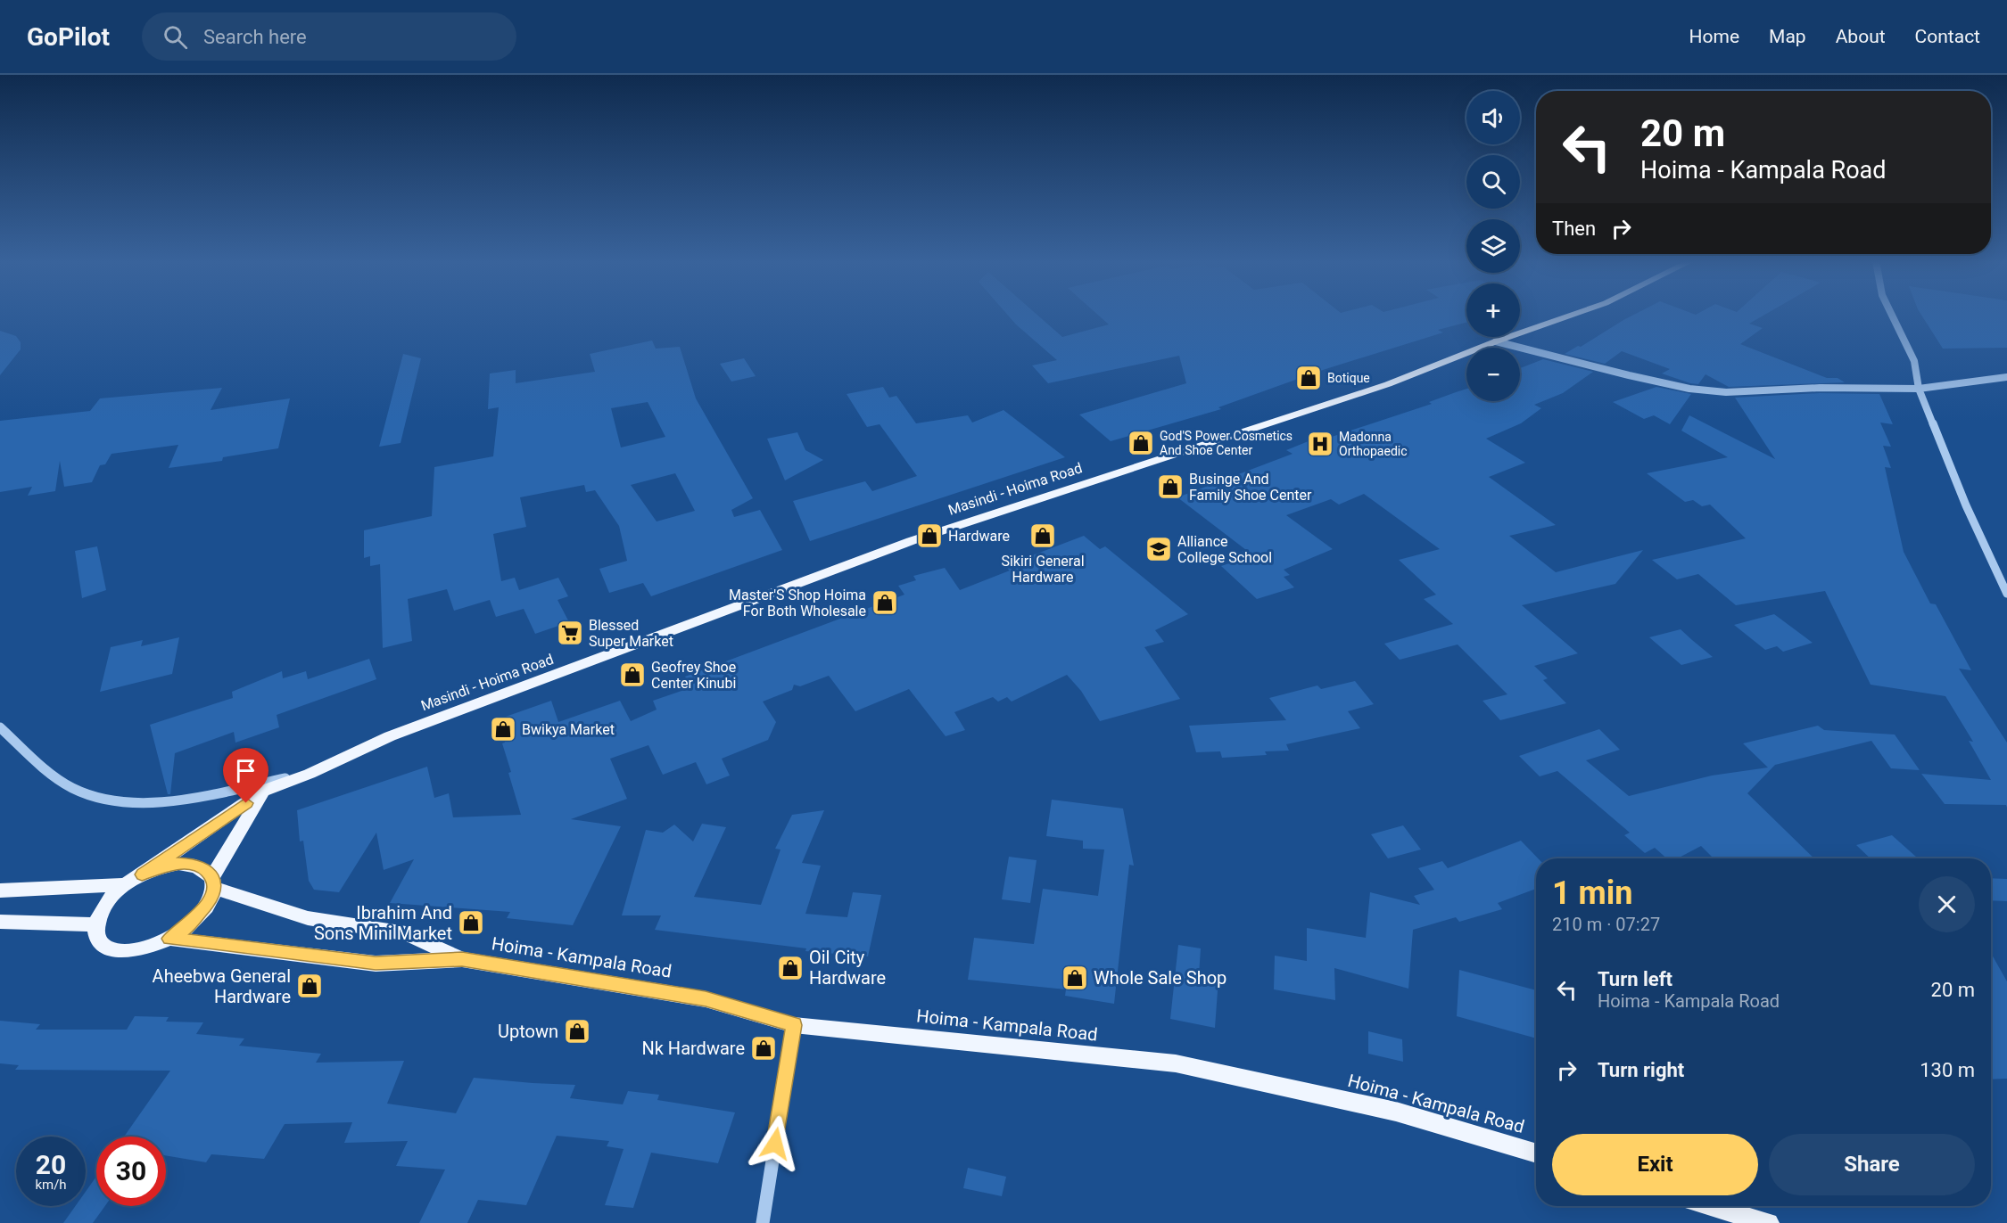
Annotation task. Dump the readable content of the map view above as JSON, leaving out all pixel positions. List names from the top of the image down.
{
  "streets": {
    "main road": ["Masindi - Hoima Road", "Hoima - Kampala Road"]
  },
  "crossings": [
    ["Masindi - Hoima Road", "Hoima - Kampala Road"]
  ],
  "places": {
    "shop": [
      "Botique",
      "God'S Power Cosmetics And Shoe Center",
      "Businge And Family Shoe Center",
      "Hardware",
      "Sikiri General Hardware",
      "Master'S Shop Hoima For Both Wholesale",
      "Geofrey Shoe Center Kinubi",
      "Bwikya Market",
      "Ibrahim And Sons Mini Market",
      "Oil City Hardware",
      "Whole Sale Shop",
      "Aheebwa General Hardware",
      "Uptown",
      "Nk Hardware"
    ],
    "hospital": ["Madonna Orthopaedic"],
    "school or university": ["Alliance College School"],
    "supermarket": ["Blessed Super Market"]
  },
  "page": {
    "header": "GoPilot",
    "search": "Search here",
    "nav": [
      "Home",
      "Map",
      "About",
      "Contact"
    ],
    "map_buttons": ["+", "−"],
    "turn": ["20 m", "Hoima - Kampala Road"],
    "then": "Then",
    "heading": ["1 min", "210 m · 07:27"],
    "list": [
      {
        "name": "Turn left",
        "note": "Hoima - Kampala Road",
        "value": "20 m"
      },
      {
        "name": "Turn right",
        "value": "130 m"
      }
    ],
    "buttons": ["Exit", "Share"],
    "speed": "20 km/h",
    "limit": "30"
  }
}
